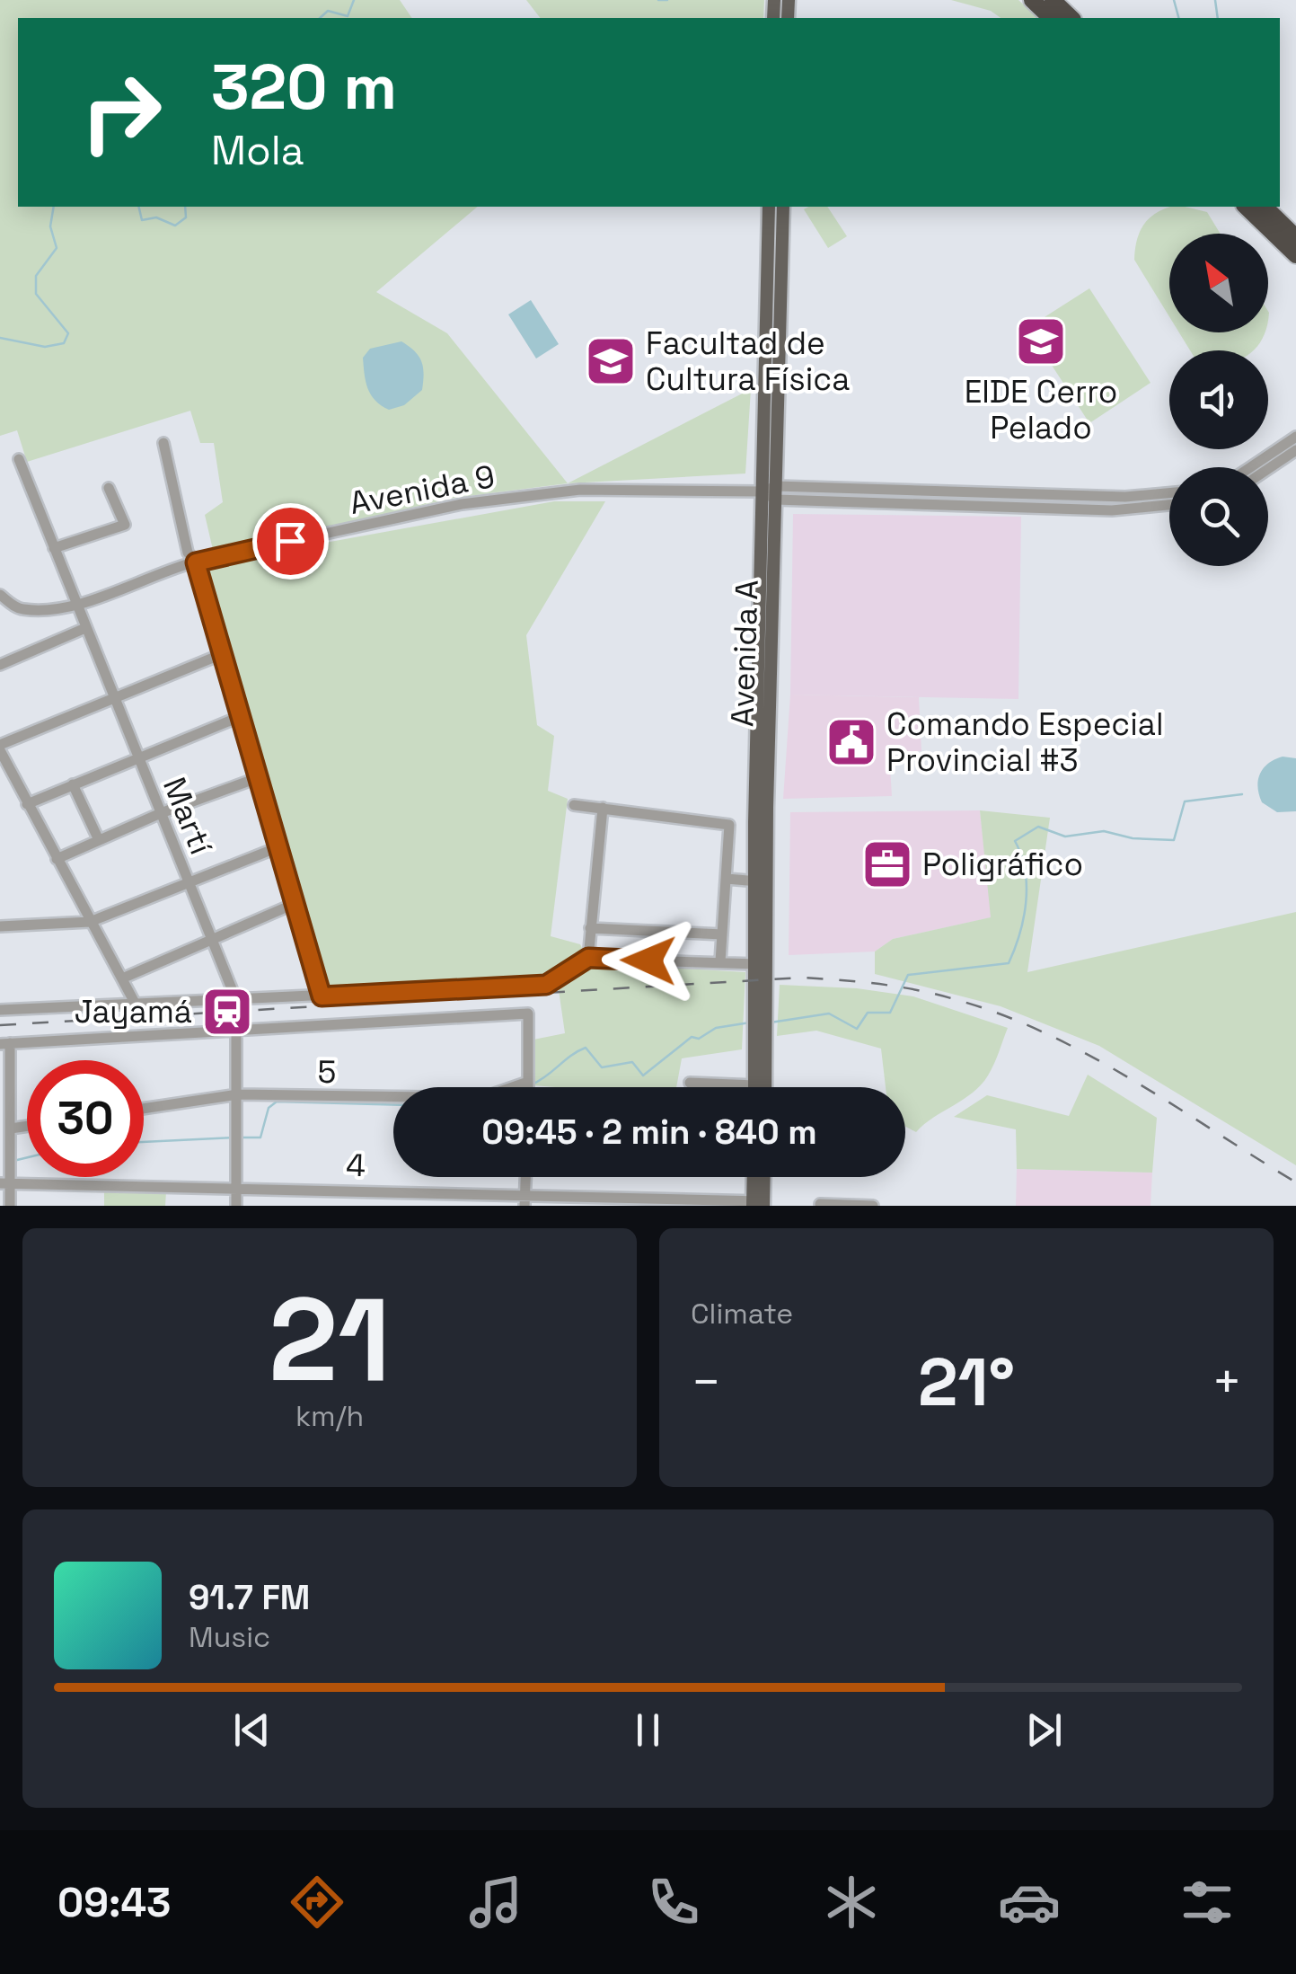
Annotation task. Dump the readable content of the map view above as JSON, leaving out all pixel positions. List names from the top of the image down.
{
  "streets": {
    "main road": ["Avenida A"],
    "street": [
      "Avenida 9",
      "Martí",
      "5",
      "4"
    ]
  },
  "crossings": [
    ["Avenida 9", "Avenida A"],
    ["Avenida 9", "Martí"],
    ["Martí", "5"],
    ["Martí", "4"]
  ],
  "places": {
    "school or university": ["EIDE Cerro Pelado", "Facultad de Cultura Física"],
    "public building": ["Comando Especial Provincial #3"],
    "office": ["Poligráfico"],
    "station": ["Jayamá"]
  },
  "north": "top left",
  "page": {
    "turn": ["320 m", "Mola"],
    "limit": "30",
    "trip": "09:45 · 2 min · 840 m",
    "tile": [
      ["21", "km/h"],
      "Climate"
    ],
    "heat": ["−", "21°", "+"],
    "song": ["91.7 FM", "Music"],
    "tabs": "09:43"
  }
}
